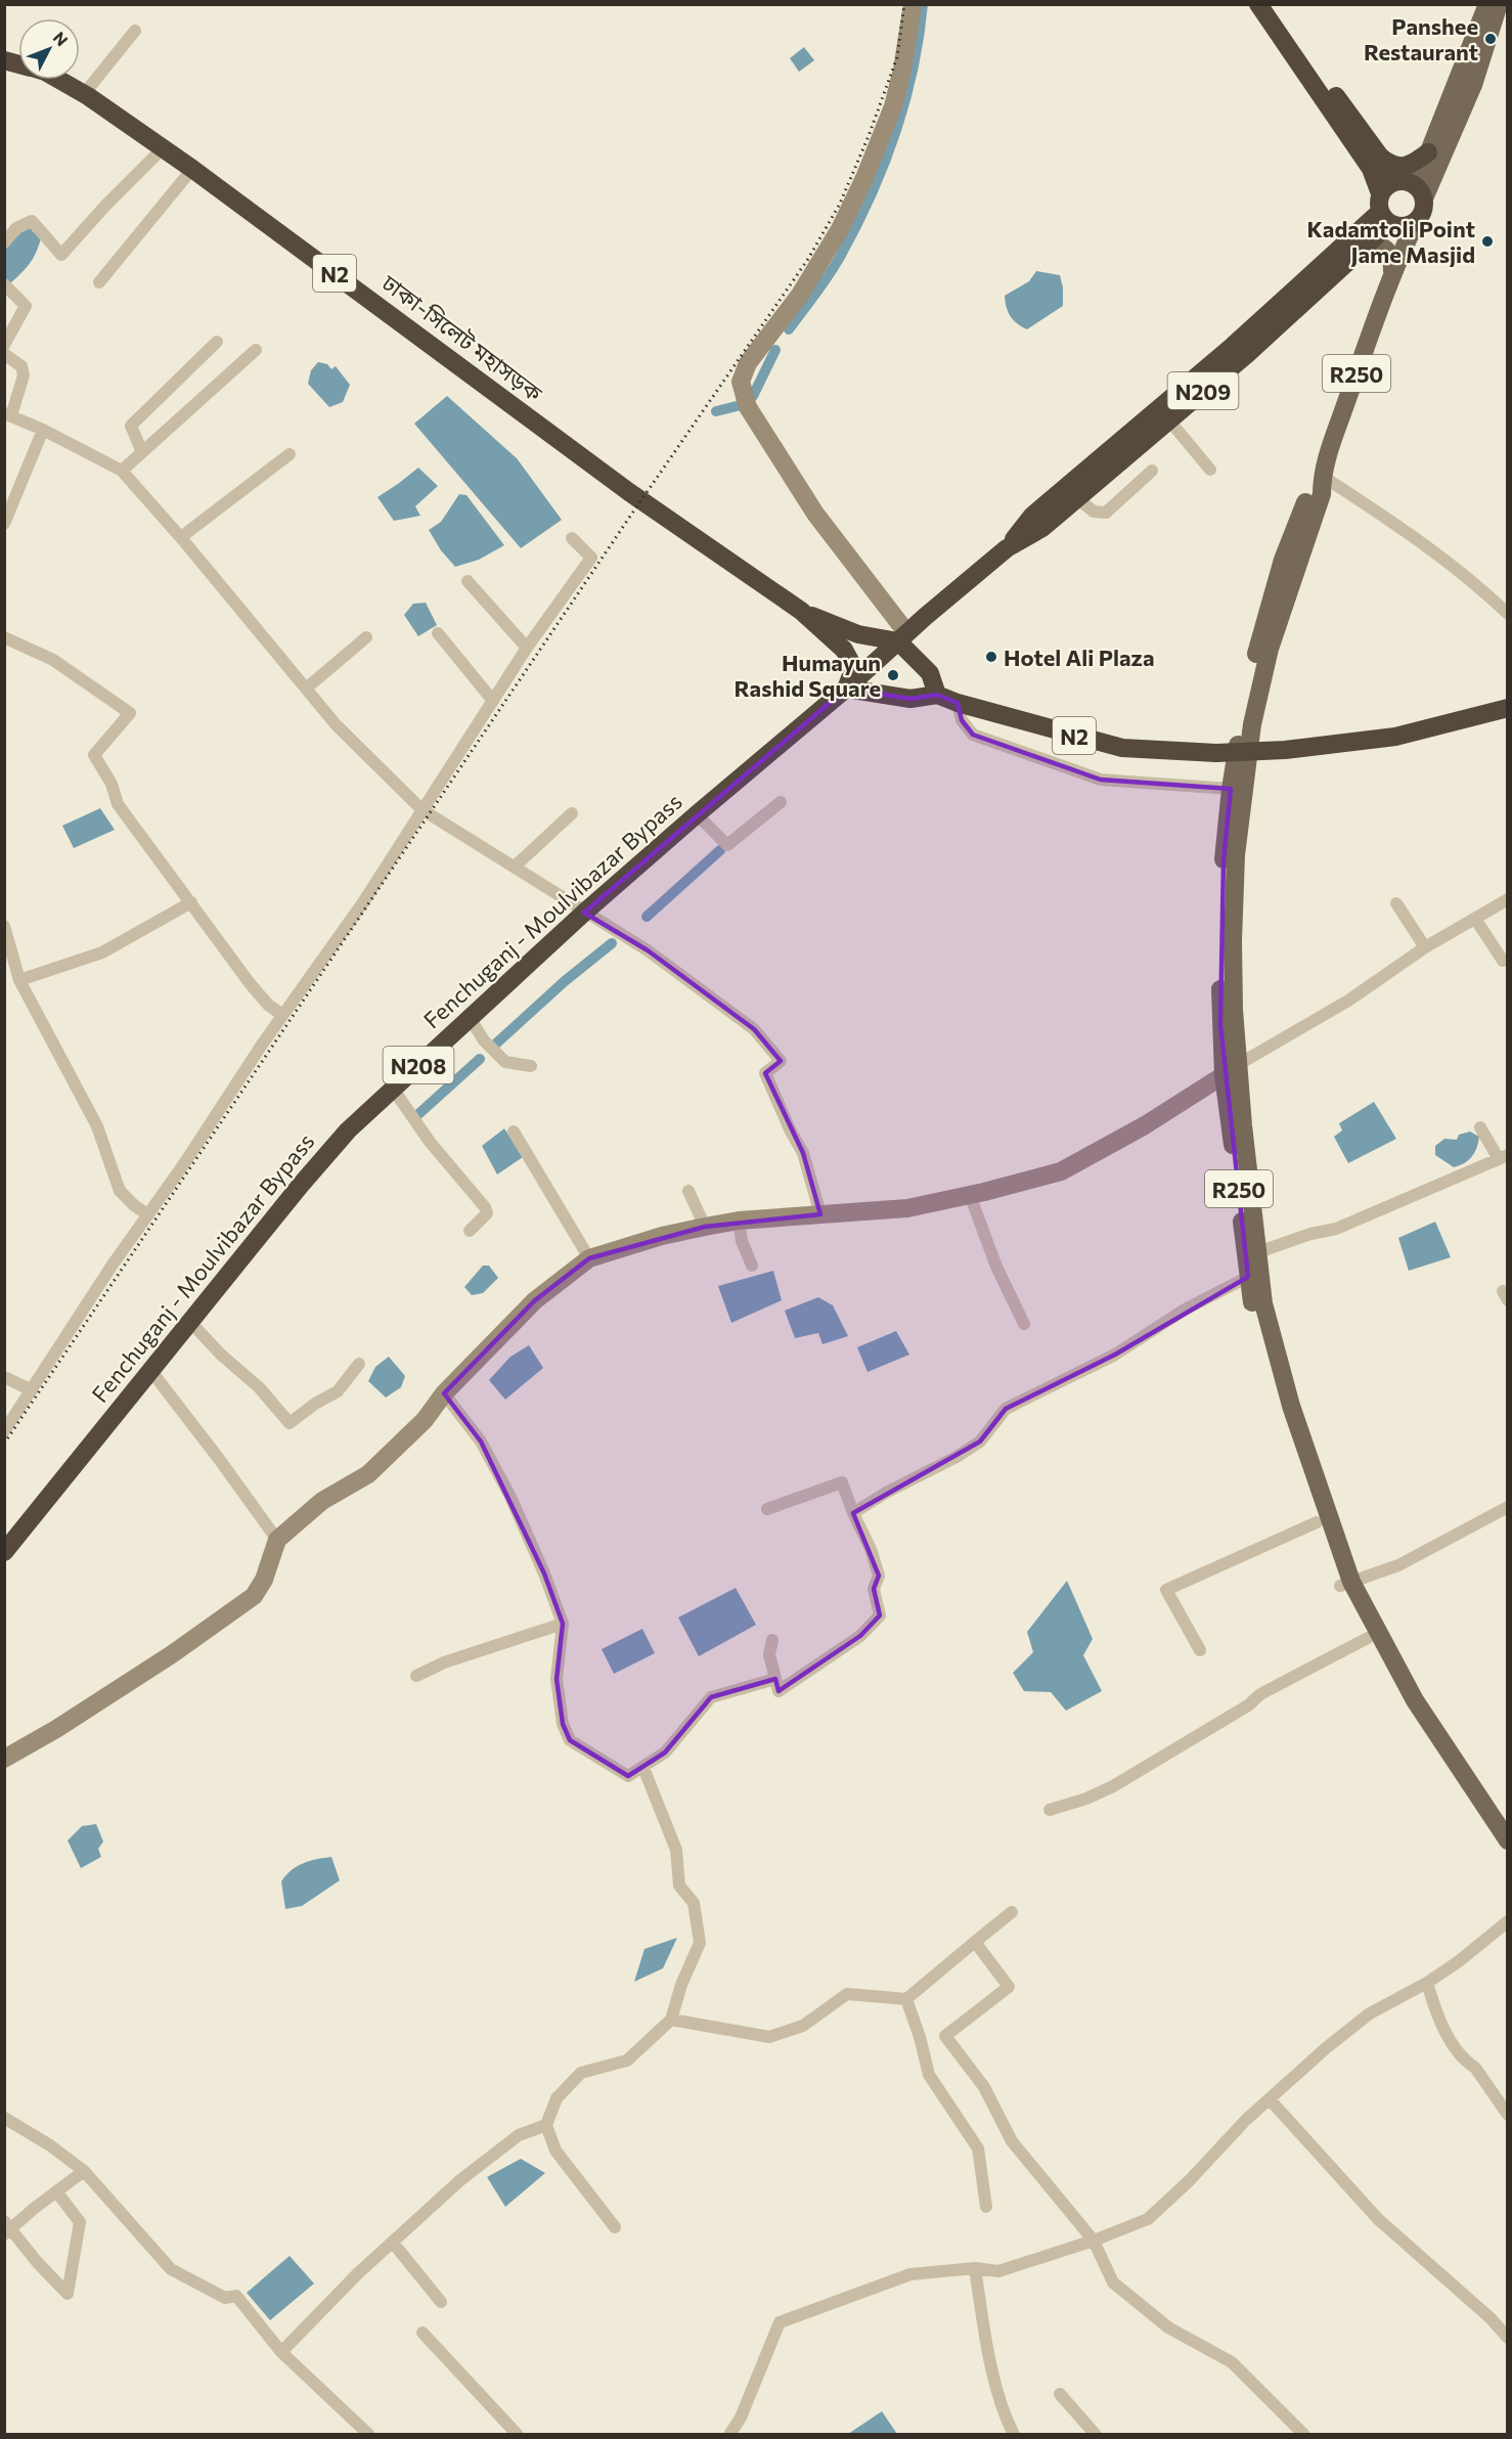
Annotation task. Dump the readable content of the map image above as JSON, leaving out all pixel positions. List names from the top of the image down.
{
  "streets": {
    "highway": [
      "N2",
      "ঢাকা-সিলেট মহাসড়ক",
      "N209",
      "Fenchuganj - Moulvibazar Bypass",
      "N208"
    ],
    "main road": ["R250"]
  },
  "crossings": [
    ["N2", "ঢাকা-সিলেট মহাসড়ক"],
    ["N2", "Fenchuganj - Moulvibazar Bypass"],
    ["ঢাকা-সিলেট মহাসড়ক", "N209"],
    ["ঢাকা-সিলেট মহাসড়ক", "Fenchuganj - Moulvibazar Bypass"],
    ["R250", "N209"],
    ["N209", "Fenchuganj - Moulvibazar Bypass"]
  ],
  "places": [
    "Panshee Restaurant",
    "Kadamtoli Point Jame Masjid",
    "Hotel Ali Plaza",
    "Humayun Rashid Square"
  ],
  "north": "top right"
}
